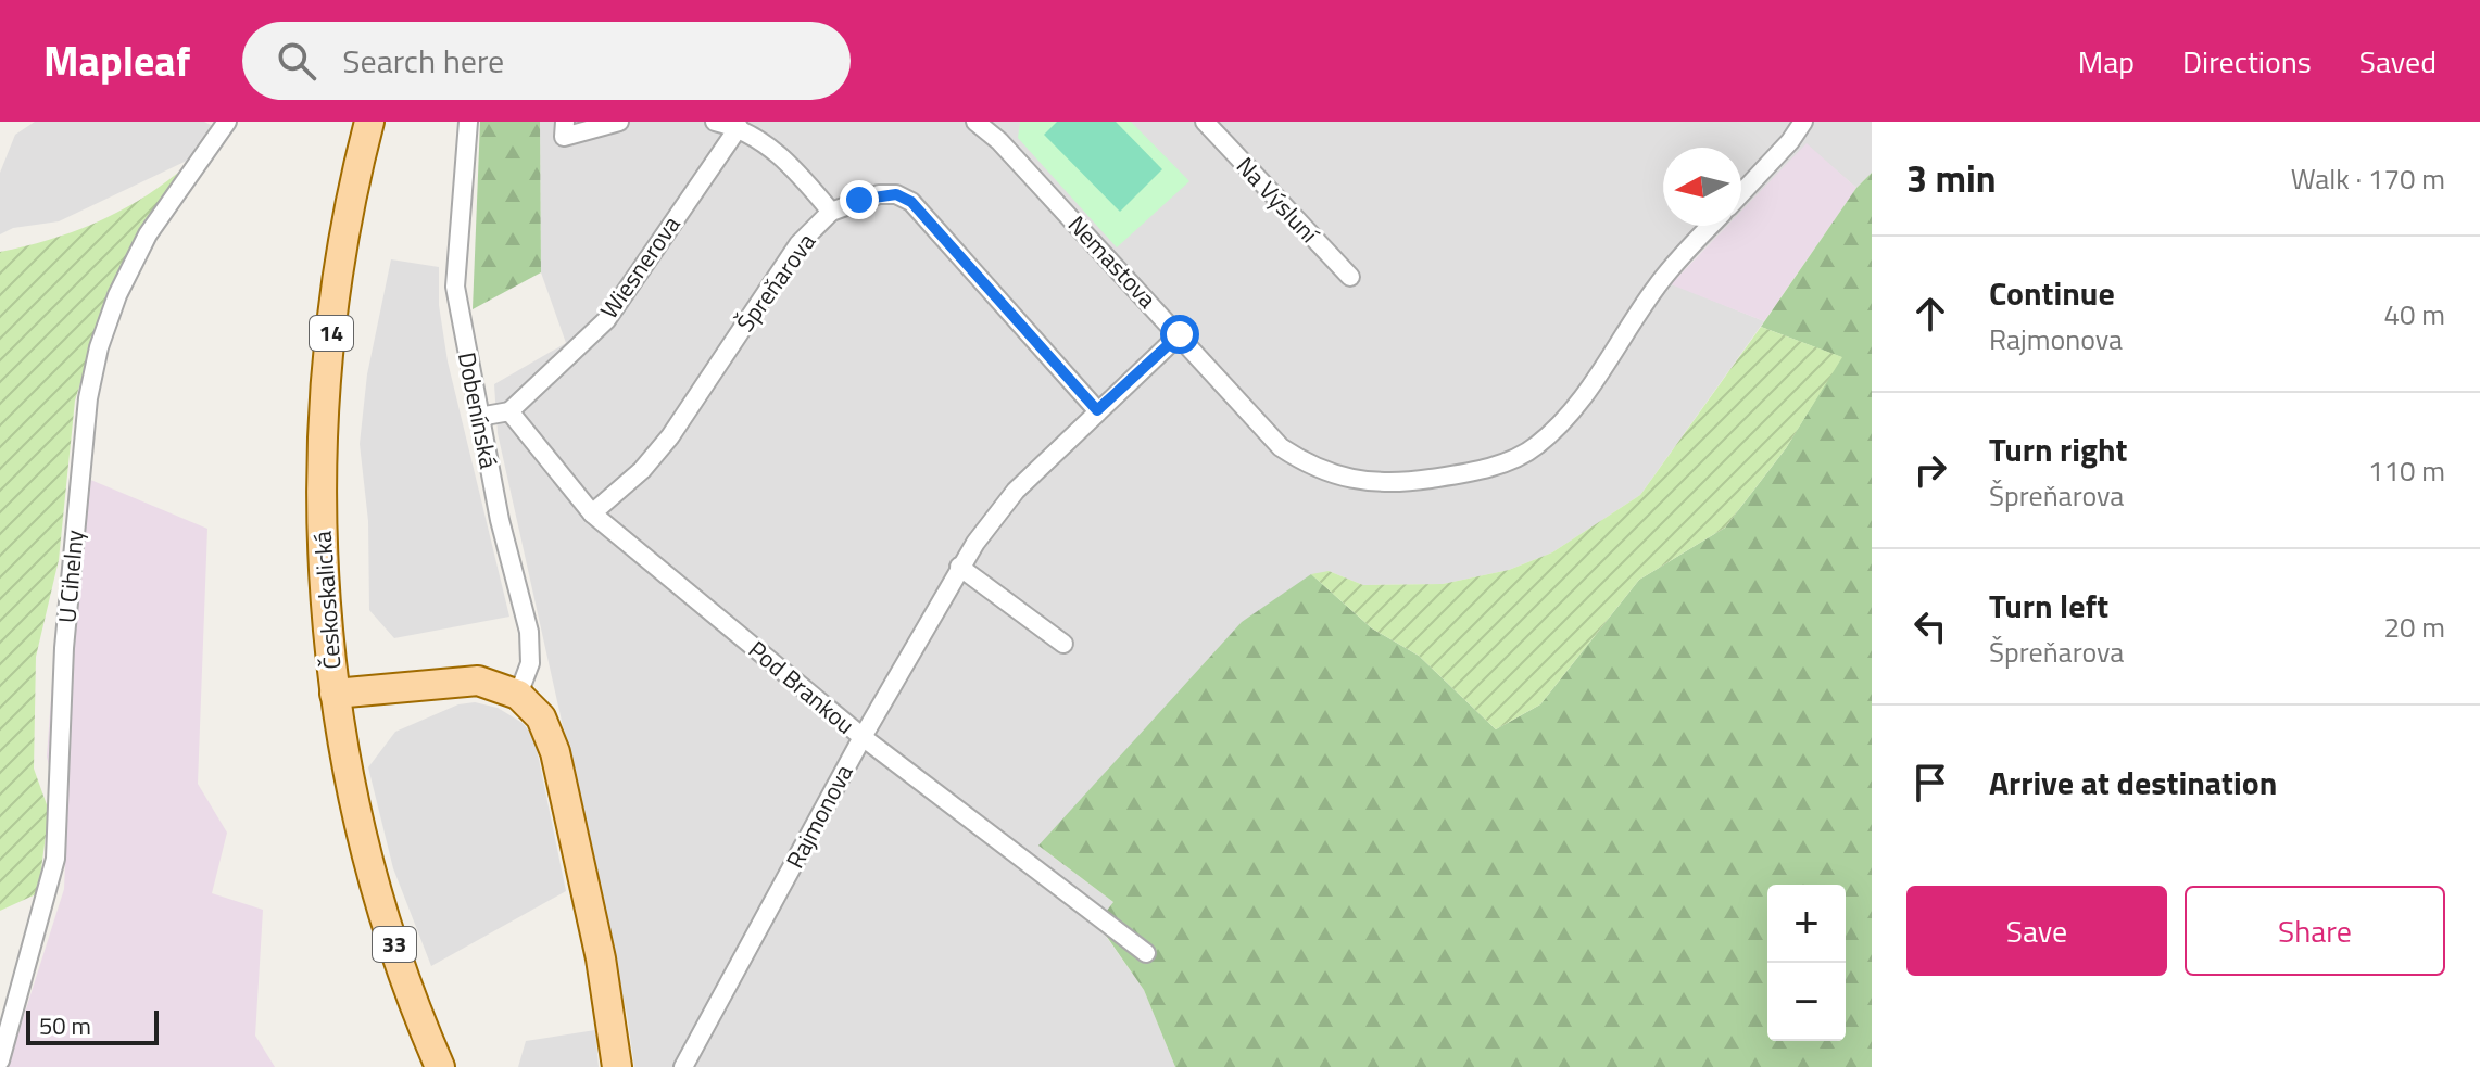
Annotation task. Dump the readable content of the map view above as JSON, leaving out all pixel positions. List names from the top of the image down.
{
  "streets": {
    "main road": ["14", "Českoskalická", "33"],
    "street": [
      "Na Výsluní",
      "Nemastova",
      "Wiesnerova",
      "Špreňarova",
      "Dobenínská",
      "U Cihelny",
      "Pod Brankou",
      "Rajmonova"
    ]
  },
  "crossings": [
    ["Nemastova", "Rajmonova"],
    ["Wiesnerova", "Pod Brankou"],
    ["Špreňarova", "Pod Brankou"],
    ["Špreňarova", "Rajmonova"],
    ["Pod Brankou", "Rajmonova"]
  ],
  "scale_bar": "50 m",
  "north": "left",
  "page": {
    "header": "Mapleaf",
    "search": "Search here",
    "nav": ["Map", "Directions", "Saved"],
    "heading": ["3 min", "Walk · 170 m"],
    "list": [
      ["Continue", "Rajmonova", "40 m"],
      ["Turn right", "Špreňarova", "110 m"],
      ["Turn left", "Špreňarova", "20 m"],
      "Arrive at destination"
    ],
    "buttons": ["Save", "Share"],
    "map_buttons": ["+", "−"],
    "scale": "50 m"
  }
}
